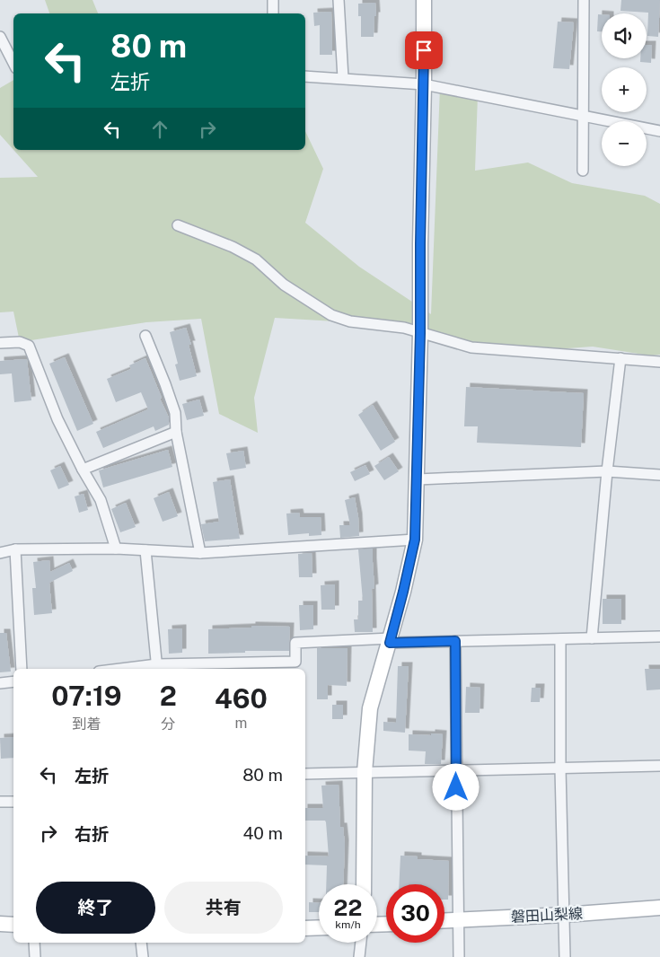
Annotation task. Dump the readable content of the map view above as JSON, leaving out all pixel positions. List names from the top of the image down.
{
  "streets": {
    "street": ["磐田山梨線"]
  },
  "page": {
    "map_buttons": ["+", "−"],
    "turn": ["80 m", "左折"],
    "eta": [
      "07:19",
      "到着",
      "2",
      "分",
      "460",
      "m"
    ],
    "list": [
      {
        "name": "左折",
        "value": "80 m"
      },
      {
        "name": "右折",
        "value": "40 m"
      }
    ],
    "buttons": ["終了", "共有"],
    "speed": "22 km/h",
    "limit": "30"
  }
}
